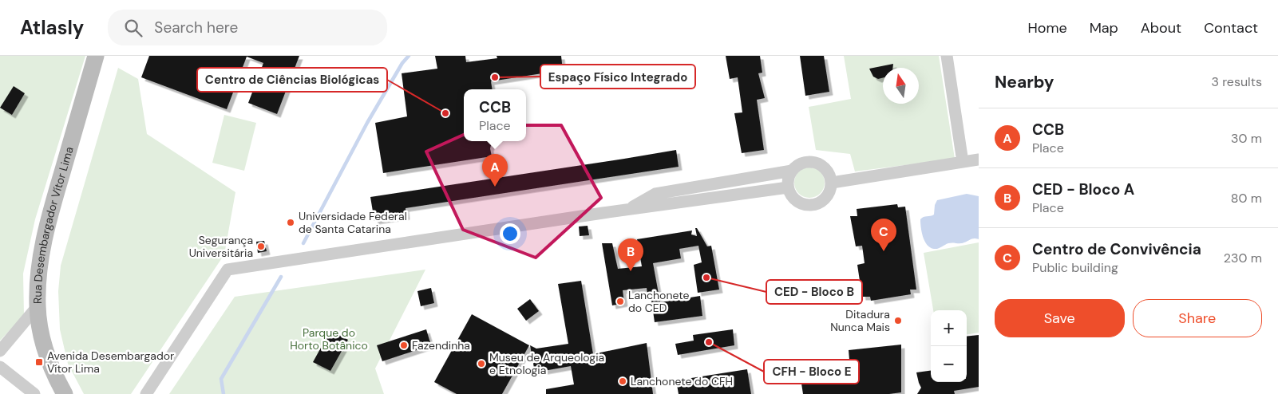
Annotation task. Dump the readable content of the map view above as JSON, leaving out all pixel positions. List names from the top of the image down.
{
  "streets": {
    "main road": ["Rua Desembargador Vítor Lima"]
  },
  "parks": ["Parque do Horto Botânico"],
  "places": {
    "other": [
      "Espaço Físico Integrado",
      "Centro de Ciências Biológicas",
      "Universidade Federal de Santa Catarina",
      "Segurança Universitária",
      "CED - Bloco B",
      "Lanchonete do CED",
      "Ditadura Nunca Mais",
      "CFH - Bloco E",
      "Fazendinha",
      "Museu de Arqueologia e Etnologia",
      "Lanchonete do CFH"
    ],
    "transit": ["Avenida Desembargador Vítor Lima"]
  },
  "north": "top",
  "page": {
    "header": "Atlasly",
    "search": "Search here",
    "nav": [
      "Home",
      "Map",
      "About",
      "Contact"
    ],
    "heading": ["Nearby", "3 results"],
    "popup": ["CCB", "Place"],
    "list": [
      {
        "mark": "A",
        "name": "CCB",
        "note": "Place",
        "value": "30 m"
      },
      {
        "mark": "B",
        "name": "CED - Bloco A",
        "note": "Place",
        "value": "80 m"
      },
      {
        "mark": "C",
        "name": "Centro de Convivência",
        "note": "Public building",
        "value": "230 m"
      }
    ],
    "pins": ["A", "C", "B"],
    "buttons": ["Save", "Share"],
    "map_buttons": ["+", "−"]
  }
}
